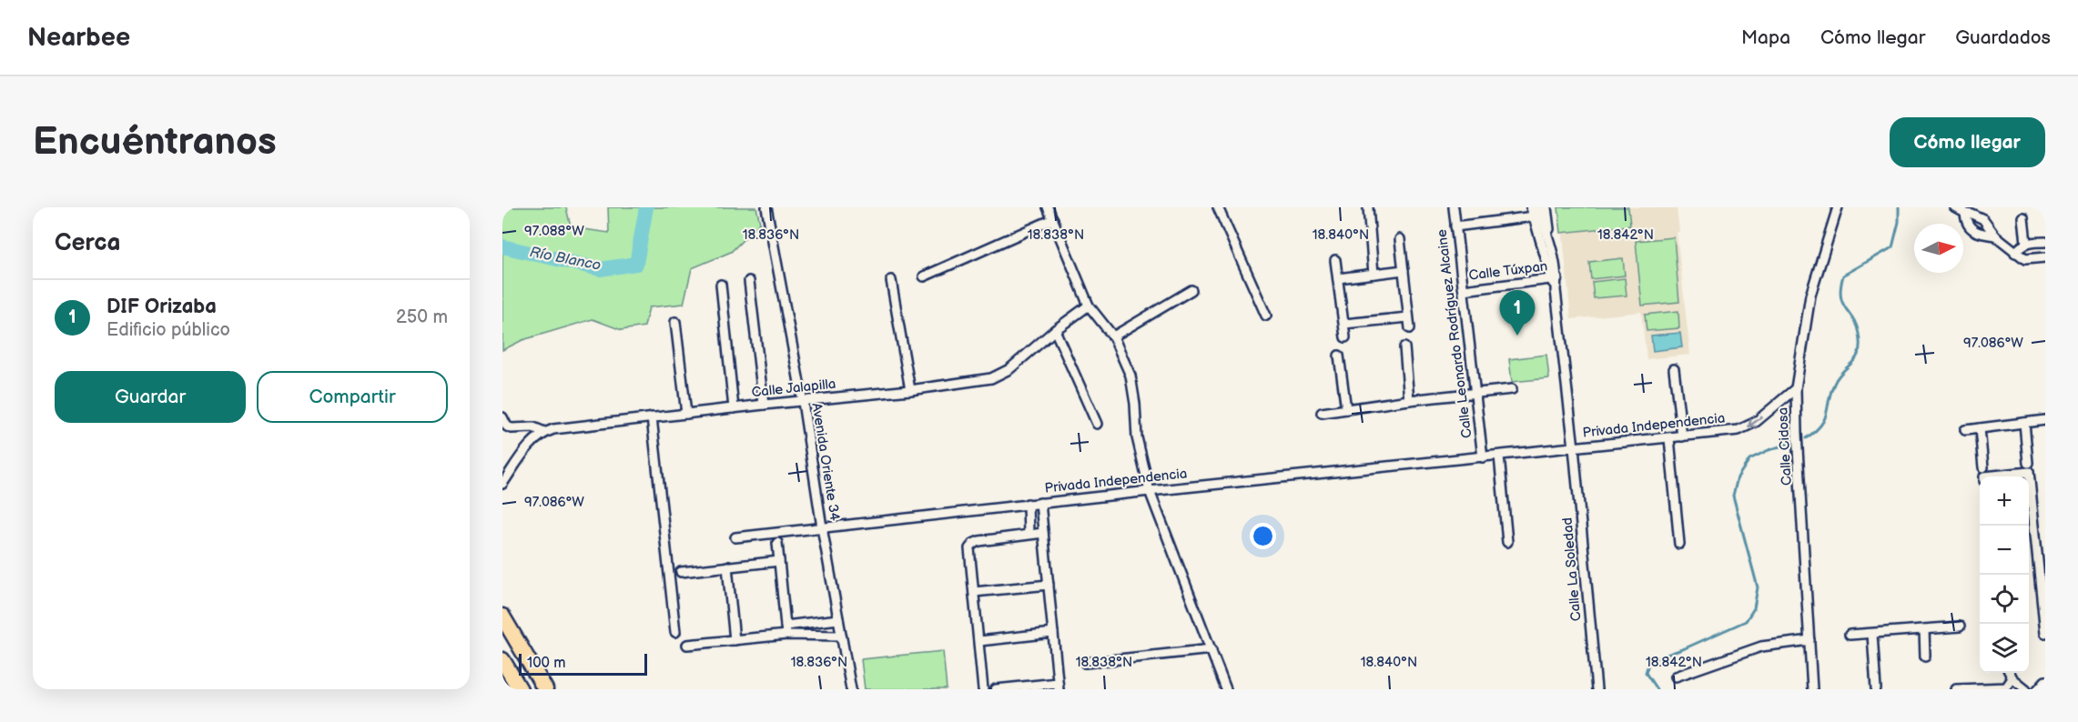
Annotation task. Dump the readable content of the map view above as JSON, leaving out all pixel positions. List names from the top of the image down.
{
  "streets": {
    "street": [
      "Calle Túxpan",
      "Calle Leonardo Rodríguez Alcaine",
      "Calle Jalapilla",
      "Privada Independencia",
      "Calle Cidosa",
      "Avenida Oriente 34",
      "Calle La Soledad"
    ]
  },
  "crossings": [
    ["Calle Túxpan", "Calle Leonardo Rodríguez Alcaine"],
    ["Calle Túxpan", "Calle La Soledad"],
    ["Calle Leonardo Rodríguez Alcaine", "Privada Independencia"],
    ["Calle Jalapilla", "Avenida Oriente 34"],
    ["Privada Independencia", "Calle Cidosa"],
    ["Privada Independencia", "Avenida Oriente 34"],
    ["Privada Independencia", "Calle La Soledad"]
  ],
  "water": ["Río Blanco"],
  "scale_bar": "100 m",
  "north": "right",
  "page": {
    "header": "Nearbee",
    "nav": ["Mapa", "Cómo llegar", "Guardados"],
    "buttons": [
      "Cómo llegar",
      ["Guardar", "Compartir"]
    ],
    "title": "Encuéntranos",
    "heading": "Cerca",
    "list": [
      {
        "mark": "1",
        "name": "DIF Orizaba",
        "note": "Edificio público",
        "value": "250 m"
      }
    ],
    "pins": "1",
    "map_buttons": ["+", "−"],
    "scale": "100 m"
  },
  "coordinates": [
    "97.088°W",
    "18.836°N",
    "18.838°N",
    "18.840°N",
    "18.842°N",
    "97.086°W"
  ]
}
